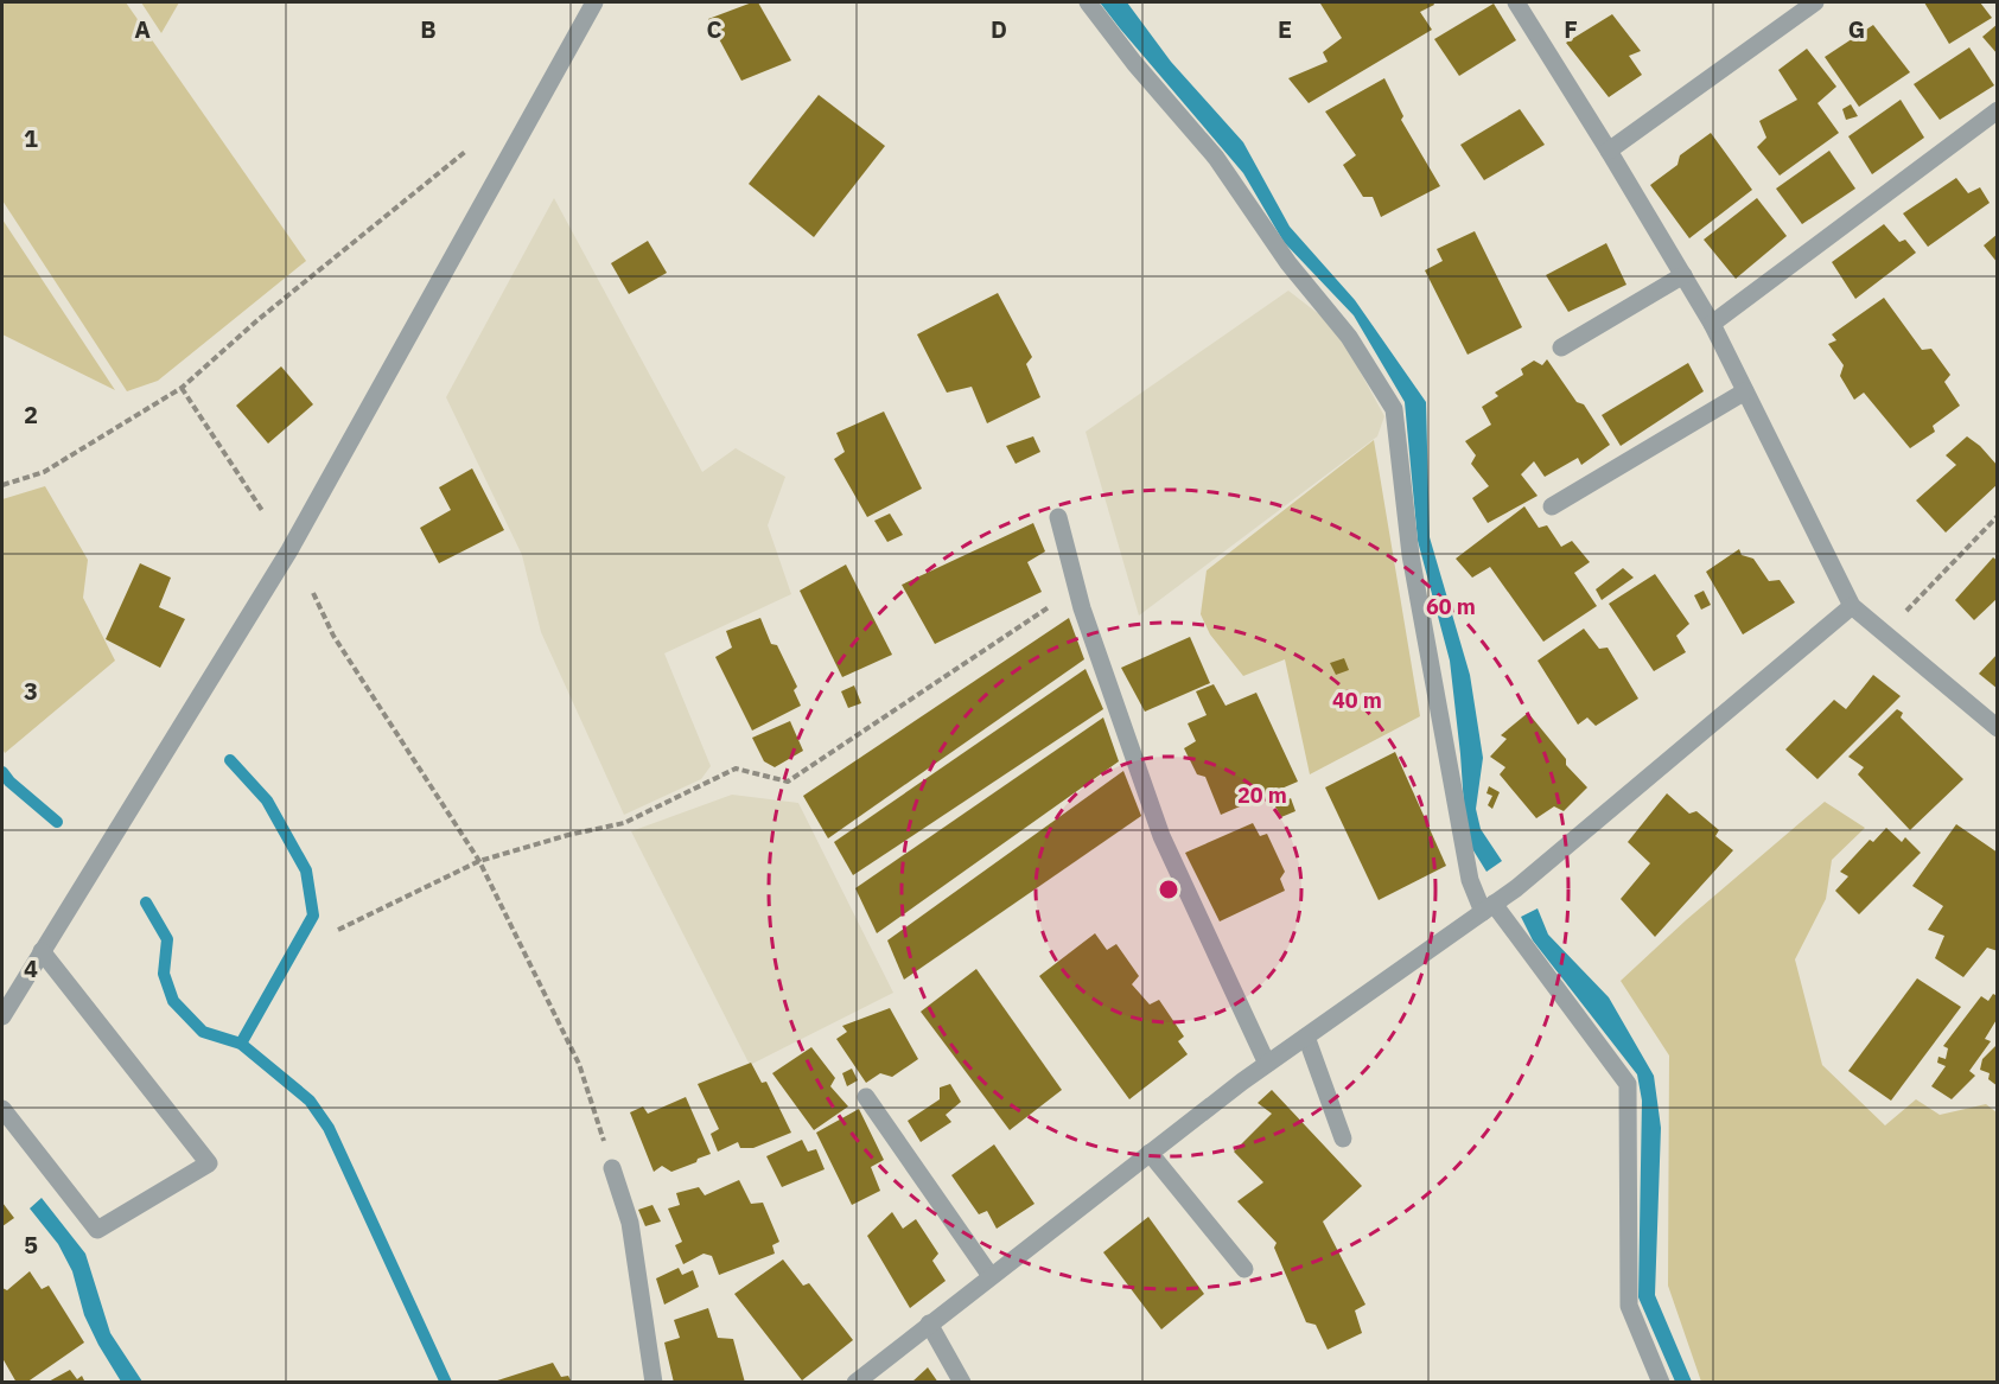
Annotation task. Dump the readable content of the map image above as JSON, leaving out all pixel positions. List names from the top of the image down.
{
  "grid": {
    "columns": [
      "A",
      "B",
      "C",
      "D",
      "E",
      "F",
      "G"
    ],
    "rows": [
      "1",
      "2",
      "3",
      "4",
      "5"
    ]
  },
  "rings": ["60 m", "40 m", "20 m"]
}
